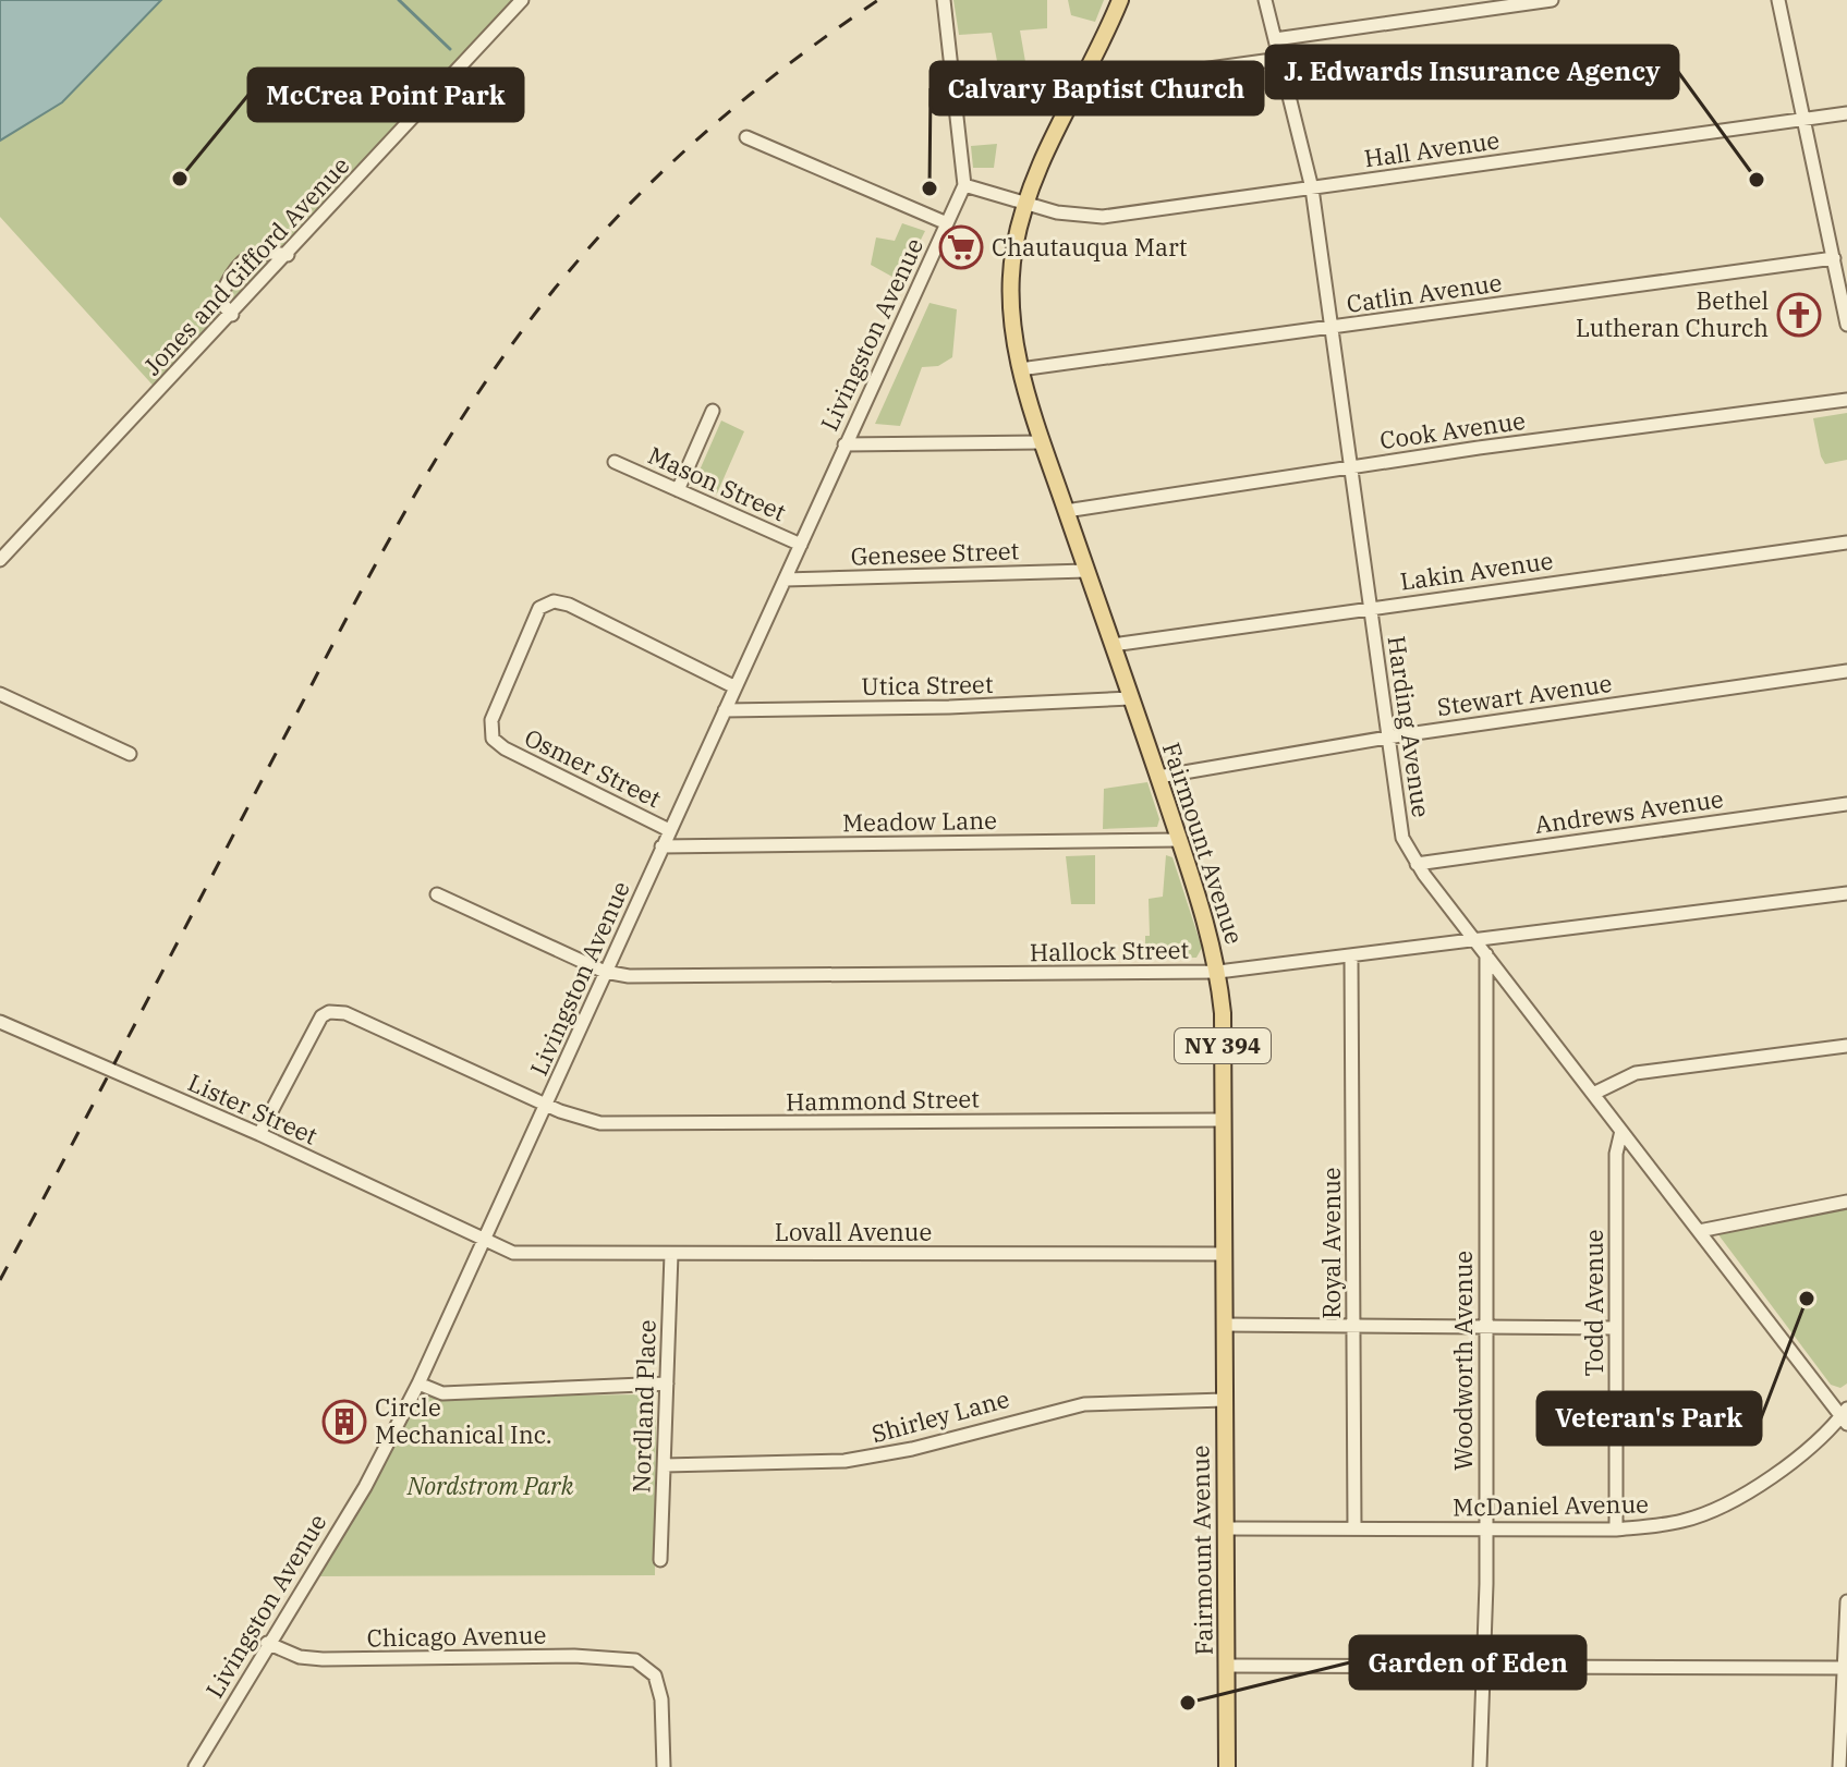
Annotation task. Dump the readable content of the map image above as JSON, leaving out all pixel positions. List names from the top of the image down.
{
  "streets": {
    "main road": ["Fairmount Avenue", "NY 394"],
    "street": [
      "Hall Avenue",
      "Jones and Gifford Avenue",
      "Catlin Avenue",
      "Livingston Avenue",
      "Cook Avenue",
      "Mason Street",
      "Genesee Street",
      "Lakin Avenue",
      "Utica Street",
      "Stewart Avenue",
      "Harding Avenue",
      "Osmer Street",
      "Andrews Avenue",
      "Meadow Lane",
      "Hallock Street",
      "Hammond Street",
      "Lister Street",
      "Lovall Avenue",
      "Royal Avenue",
      "Todd Avenue",
      "Woodworth Avenue",
      "Nordland Place",
      "Shirley Lane",
      "McDaniel Avenue",
      "Chicago Avenue"
    ]
  },
  "crossings": [
    ["Hall Avenue", "Harding Avenue"],
    ["Hall Avenue", "Fairmount Avenue"],
    ["Hall Avenue", "NY 394"],
    ["Catlin Avenue", "Harding Avenue"],
    ["Catlin Avenue", "Fairmount Avenue"],
    ["Livingston Avenue", "Mason Street"],
    ["Livingston Avenue", "Genesee Street"],
    ["Livingston Avenue", "Utica Street"],
    ["Livingston Avenue", "Osmer Street"],
    ["Livingston Avenue", "Meadow Lane"],
    ["Livingston Avenue", "Hallock Street"],
    ["Livingston Avenue", "Hammond Street"],
    ["Livingston Avenue", "Lister Street"],
    ["Livingston Avenue", "Lovall Avenue"],
    ["Livingston Avenue", "Chicago Avenue"],
    ["Cook Avenue", "Harding Avenue"],
    ["Cook Avenue", "Fairmount Avenue"],
    ["Genesee Street", "Fairmount Avenue"],
    ["Lakin Avenue", "Harding Avenue"],
    ["Lakin Avenue", "Fairmount Avenue"],
    ["Utica Street", "Fairmount Avenue"],
    ["Stewart Avenue", "Harding Avenue"],
    ["Stewart Avenue", "Fairmount Avenue"],
    ["Harding Avenue", "Andrews Avenue"],
    ["Harding Avenue", "Hallock Street"],
    ["Harding Avenue", "Todd Avenue"],
    ["Harding Avenue", "Woodworth Avenue"],
    ["Harding Avenue", "McDaniel Avenue"],
    ["Meadow Lane", "Fairmount Avenue"],
    ["Fairmount Avenue", "Hallock Street"],
    ["Fairmount Avenue", "NY 394"],
    ["Fairmount Avenue", "Hammond Street"],
    ["Fairmount Avenue", "Lovall Avenue"],
    ["Fairmount Avenue", "Shirley Lane"],
    ["Fairmount Avenue", "McDaniel Avenue"],
    ["Hallock Street", "Royal Avenue"],
    ["Hammond Street", "Lister Street"],
    ["Lister Street", "Lovall Avenue"],
    ["Lovall Avenue", "Nordland Place"],
    ["Royal Avenue", "McDaniel Avenue"],
    ["Todd Avenue", "McDaniel Avenue"],
    ["Woodworth Avenue", "McDaniel Avenue"],
    ["Nordland Place", "Shirley Lane"]
  ],
  "parks": ["Nordstrom Park"],
  "places": {
    "other": [
      "McCrea Point Park",
      "J. Edwards Insurance Agency",
      "Calvary Baptist Church",
      "Veteran's Park",
      "Garden of Eden"
    ],
    "supermarket": ["Chautauqua Mart"],
    "church": ["Bethel Lutheran Church"],
    "building": ["Circle Mechanical Inc."]
  }
}
